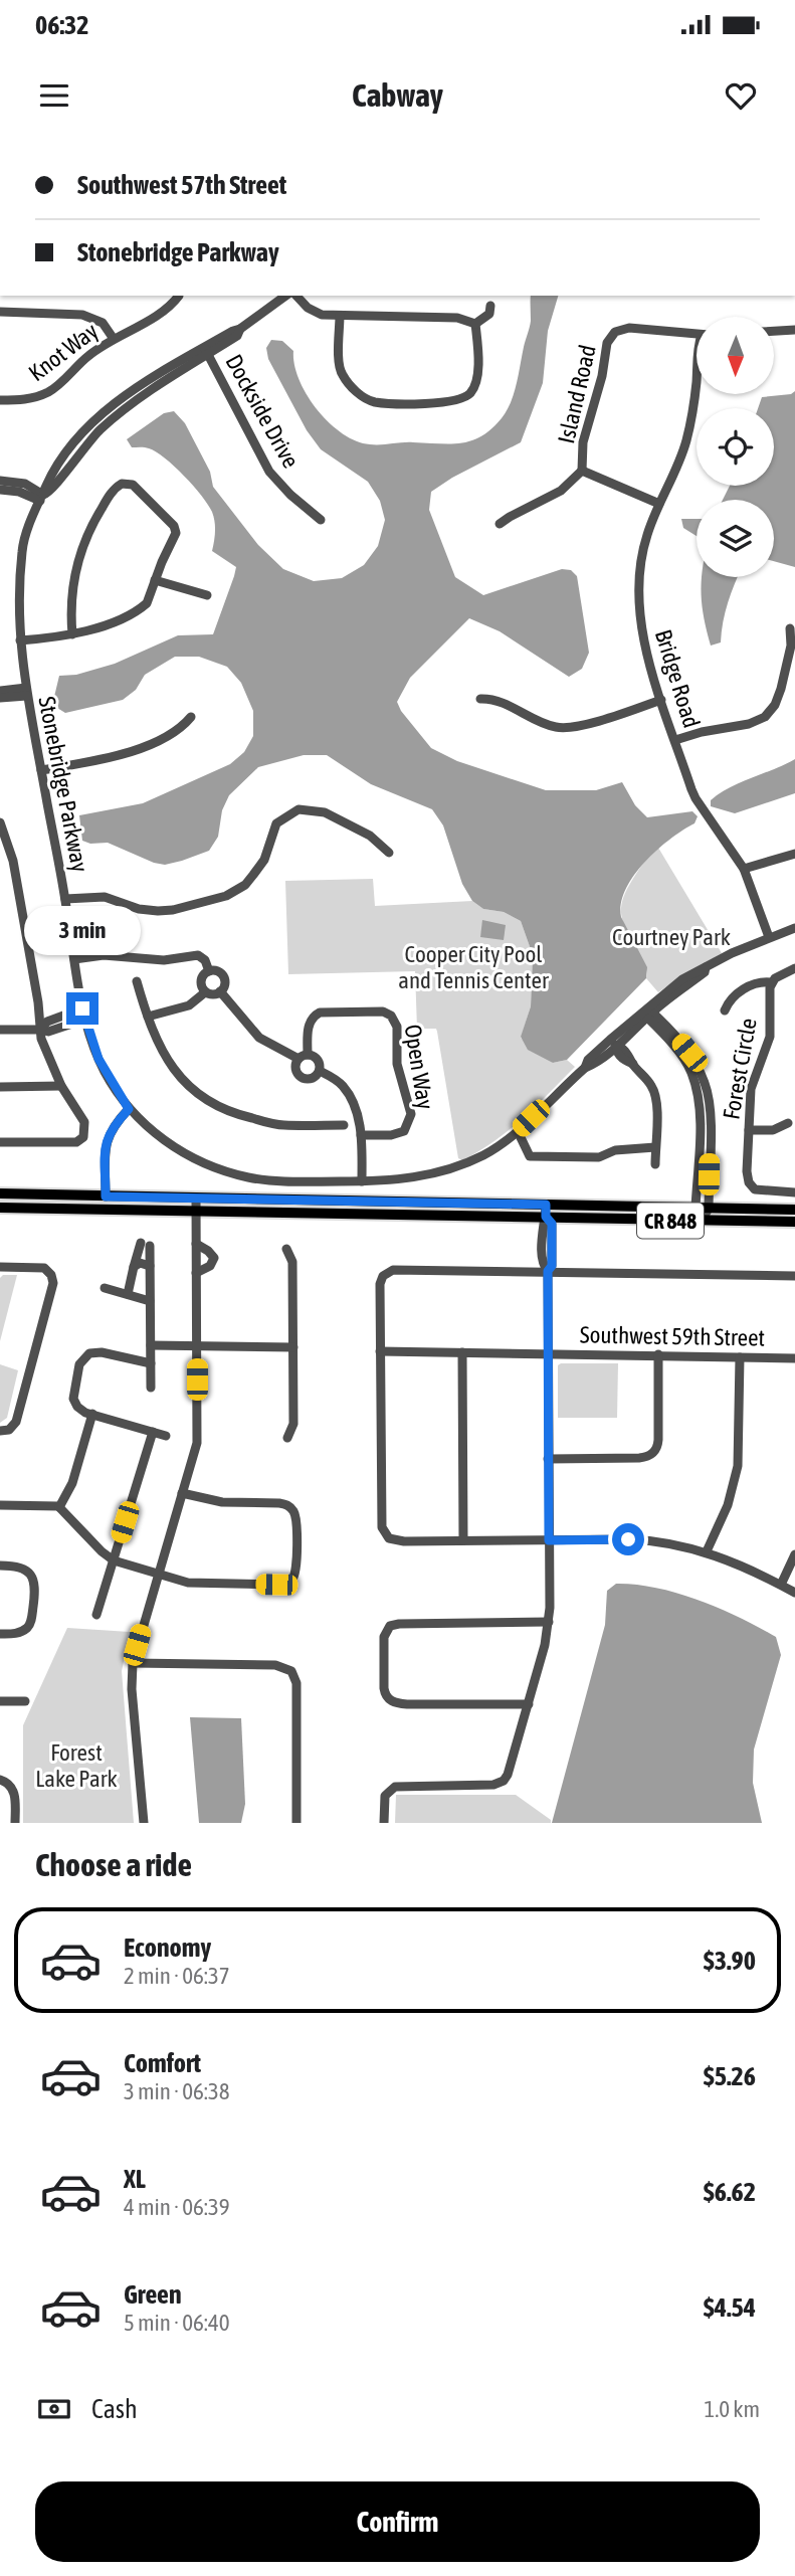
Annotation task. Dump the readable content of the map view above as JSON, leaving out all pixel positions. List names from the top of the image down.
{
  "streets": {
    "main road": ["CR 848"],
    "street": [
      "Knot Way",
      "Island Road",
      "Dockside Drive",
      "Bridge Road",
      "Stonebridge Parkway",
      "Open Way",
      "Forest Circle",
      "Southwest 59th Street"
    ]
  },
  "crossings": [
    ["Island Road", "Bridge Road"],
    ["Dockside Drive", "Stonebridge Parkway"],
    ["Bridge Road", "Stonebridge Parkway"]
  ],
  "parks": ["Courtney Park", "Cooper City Pool and Tennis Center", "Forest Lake Park"],
  "north": "bottom",
  "page": {
    "status": "06:32",
    "header": "Cabway",
    "banner": ["Southwest 57th Street", "Stonebridge Parkway"],
    "bubble": "3 min",
    "heading": "Choose a ride",
    "list": [
      {
        "name": "Economy",
        "note": "2 min · 06:37",
        "value": "$3.90"
      },
      {
        "name": "Comfort",
        "note": "3 min · 06:38",
        "value": "$5.26"
      },
      {
        "name": "XL",
        "note": "4 min · 06:39",
        "value": "$6.62"
      },
      {
        "name": "Green",
        "note": "5 min · 06:40",
        "value": "$4.54"
      }
    ],
    "pay": ["Cash", "1.0 km"],
    "buttons": "Confirm"
  }
}
